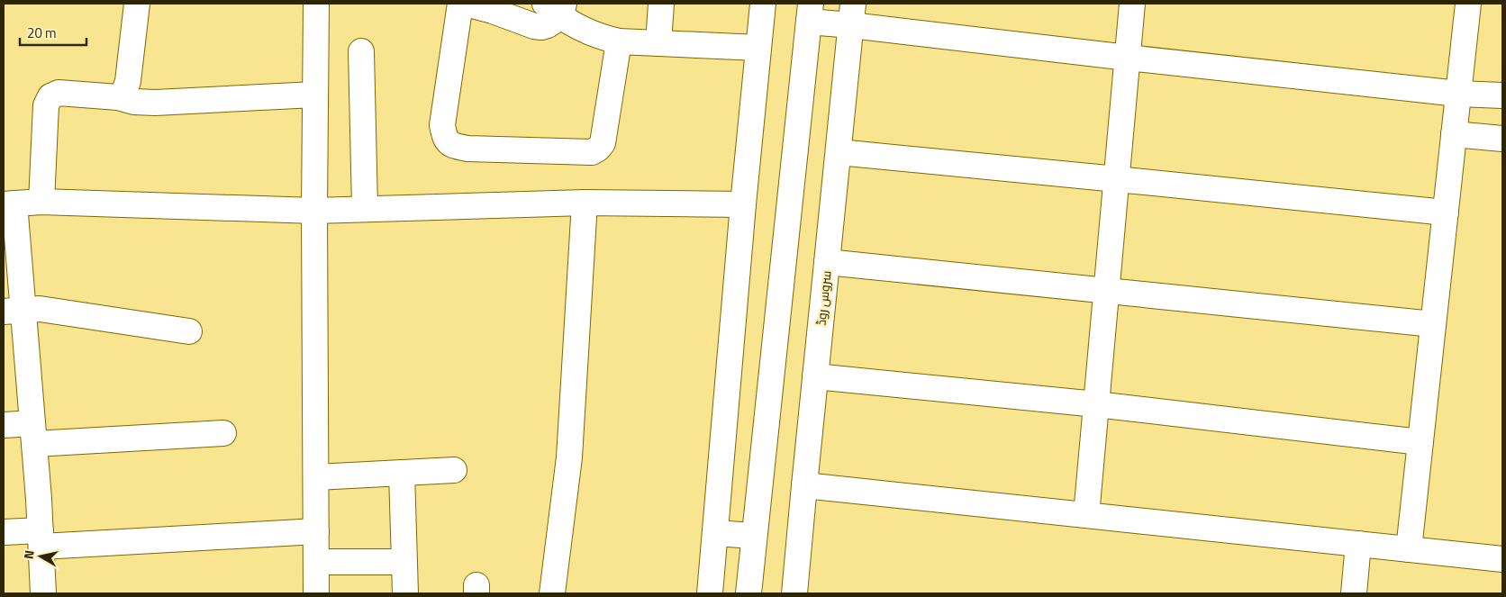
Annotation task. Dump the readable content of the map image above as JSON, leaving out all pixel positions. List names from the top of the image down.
{
  "streets": {
    "street": ["سروس روڈ"]
  },
  "scale_bar": "20 m",
  "north": "left"
}
